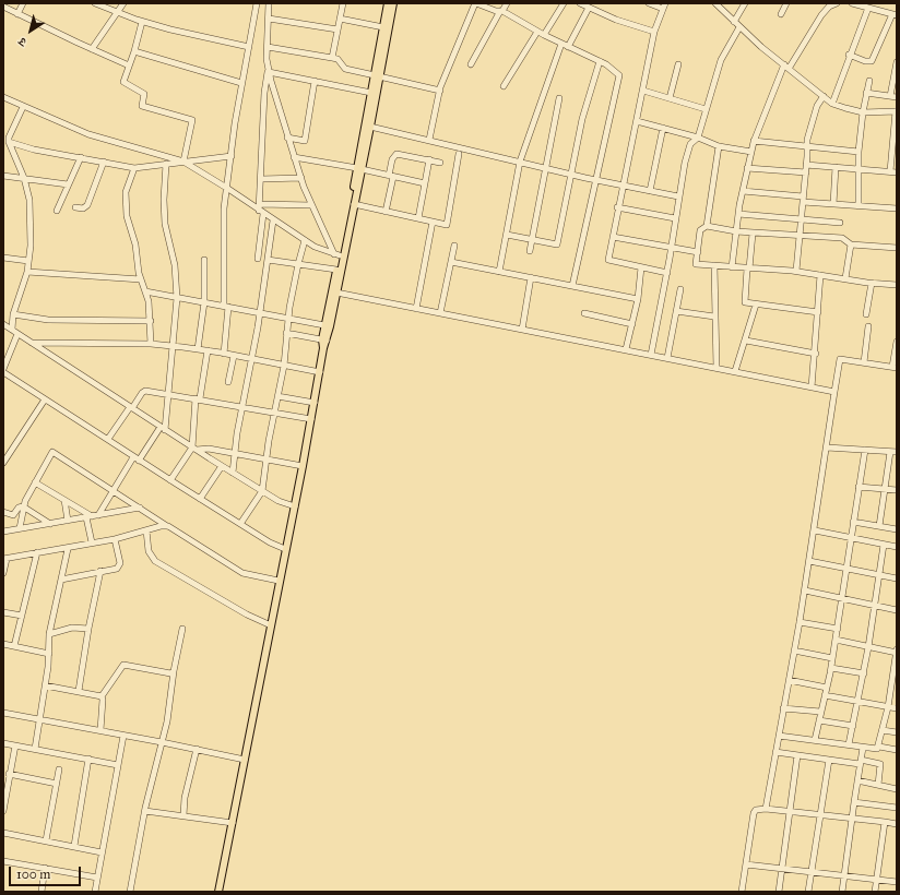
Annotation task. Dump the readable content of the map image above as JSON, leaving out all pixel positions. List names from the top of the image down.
{
  "scale_bar": "100 m",
  "north": "bottom left"
}
